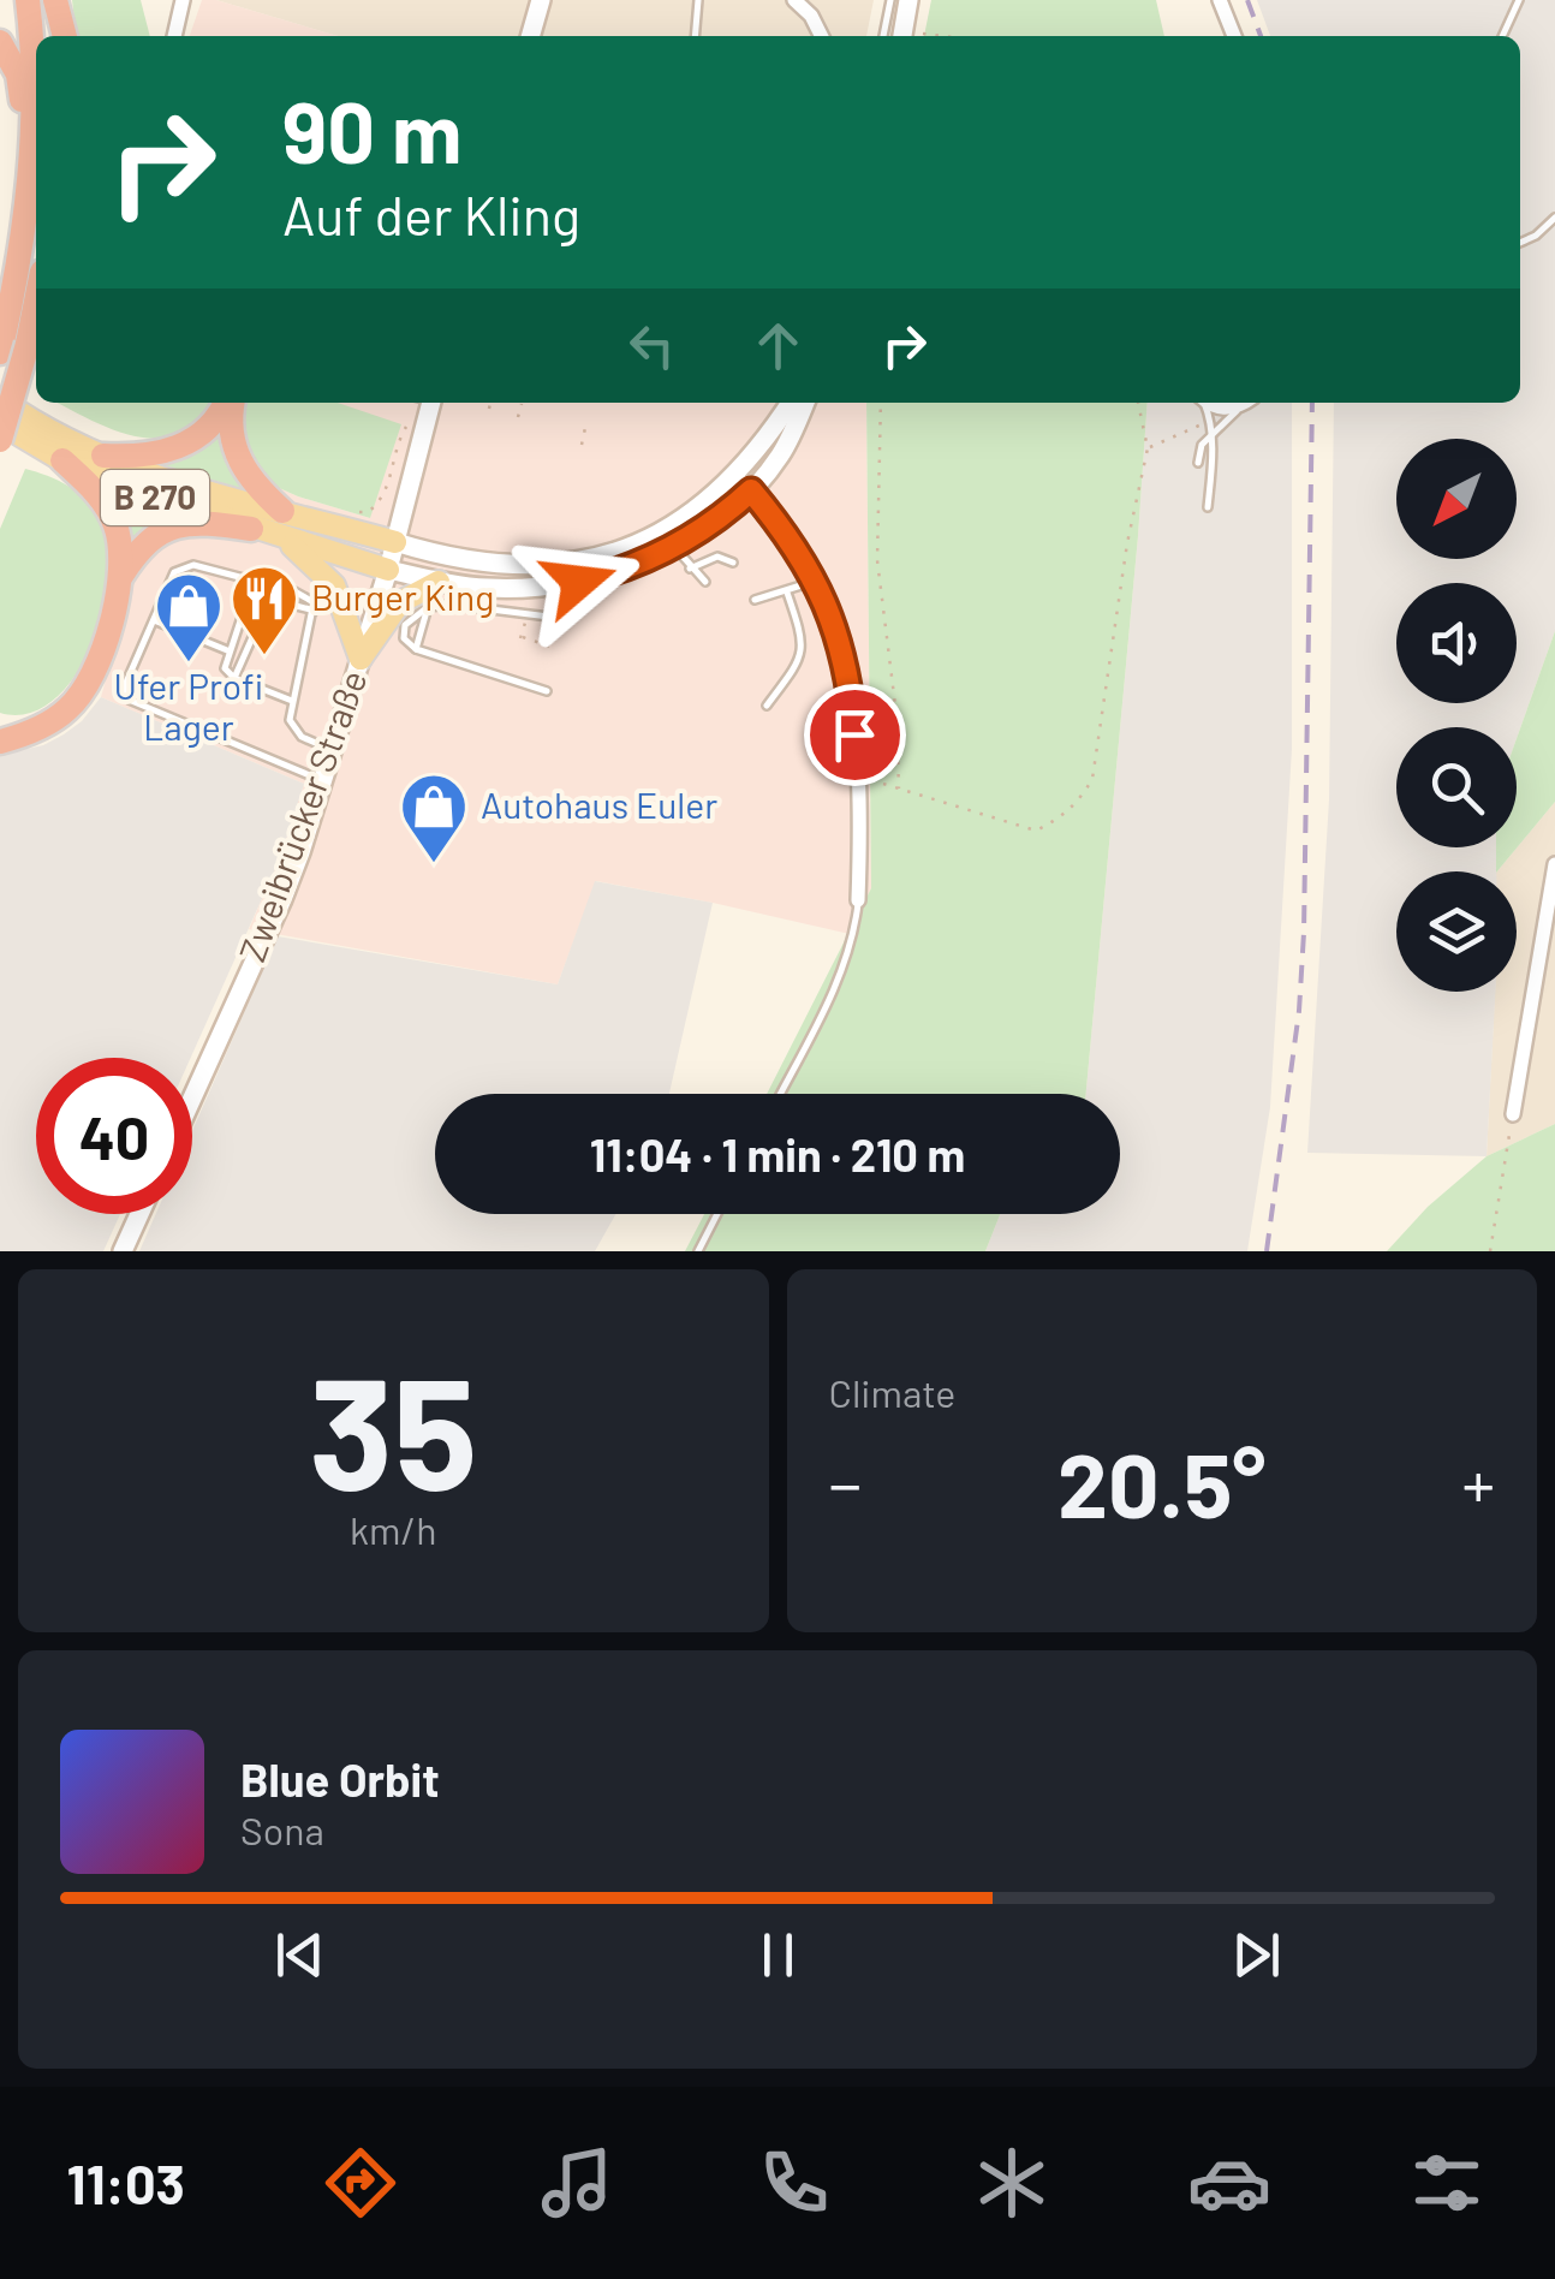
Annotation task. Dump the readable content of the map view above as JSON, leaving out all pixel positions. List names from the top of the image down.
{
  "streets": {
    "main road": ["B 270"],
    "street": ["Zweibrücker Straße"]
  },
  "crossings": [
    ["B 270", "Zweibrücker Straße"]
  ],
  "places": {
    "restaurant": ["Burger King"],
    "shop": ["Ufer Profi Lager", "Autohaus Euler"]
  },
  "north": "bottom left",
  "page": {
    "turn": ["90 m", "Auf der Kling"],
    "limit": "40",
    "trip": "11:04 · 1 min · 210 m",
    "tile": [
      ["35", "km/h"],
      "Climate"
    ],
    "heat": ["−", "20.5°", "+"],
    "song": ["Blue Orbit", "Sona"],
    "tabs": "11:03"
  }
}
